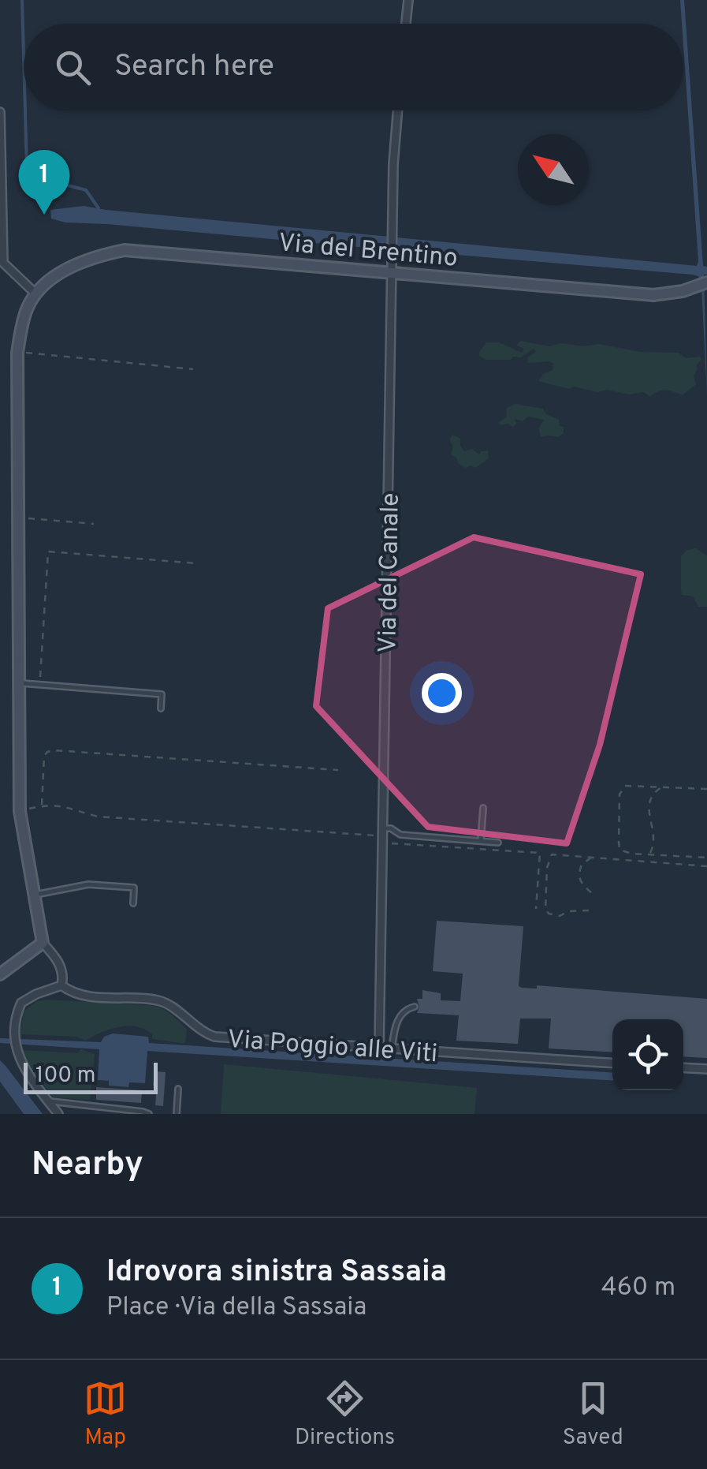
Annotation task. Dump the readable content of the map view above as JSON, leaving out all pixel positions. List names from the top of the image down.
{
  "streets": {
    "street": ["Via del Brentino", "Via del Canale", "Via Poggio alle Viti"]
  },
  "crossings": [
    ["Via del Brentino", "Via del Canale"],
    ["Via del Canale", "Via Poggio alle Viti"]
  ],
  "scale_bar": "100 m",
  "north": "top left",
  "page": {
    "search": "Search here",
    "pins": "1",
    "scale": "100 m",
    "heading": "Nearby",
    "list": [
      {
        "mark": "1",
        "name": "Idrovora sinistra Sassaia",
        "note": "Place · Via della Sassaia",
        "value": "460 m"
      }
    ],
    "nav": ["Map", "Directions", "Saved"]
  }
}
